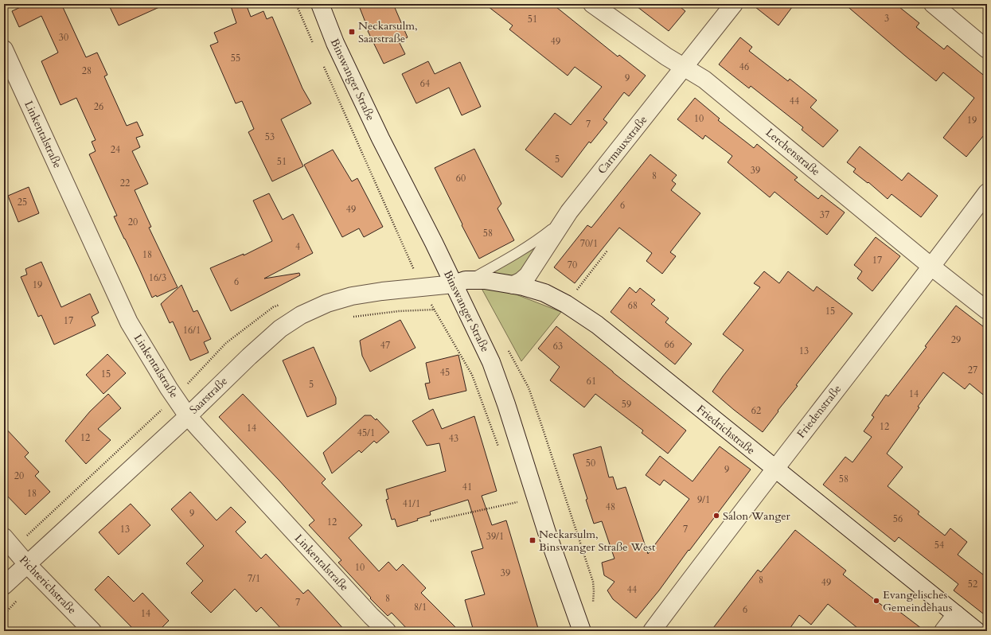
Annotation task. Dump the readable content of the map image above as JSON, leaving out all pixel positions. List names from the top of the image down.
{
  "streets": {
    "street": [
      "Binswanger Straße",
      "Linkentalstraße",
      "Carmauxstraße",
      "Lerchenstraße",
      "Saarstraße",
      "Friedenstraße",
      "Friedrichstraße",
      "Pichterichstraße"
    ]
  },
  "crossings": [
    ["Binswanger Straße", "Saarstraße"],
    ["Binswanger Straße", "Friedrichstraße"],
    ["Linkentalstraße", "Saarstraße"],
    ["Carmauxstraße", "Lerchenstraße"],
    ["Carmauxstraße", "Friedrichstraße"],
    ["Lerchenstraße", "Friedenstraße"],
    ["Saarstraße", "Friedrichstraße"],
    ["Saarstraße", "Pichterichstraße"],
    ["Friedenstraße", "Friedrichstraße"]
  ],
  "places": {
    "transit": ["Neckarsulm, Saarstraße", "Neckarsulm, Binswanger Straße West"],
    "other": ["Salon Wanger", "Evangelisches Gemeindehaus"]
  },
  "house_numbers": [
    "3",
    "51",
    "30",
    "49",
    "55",
    "46",
    "28",
    "9",
    "64",
    "44",
    "26",
    "10",
    "19",
    "7",
    "53",
    "24",
    "5",
    "51",
    "39",
    "8",
    "60",
    "22",
    "25",
    "6",
    "49",
    "37",
    "20",
    "58",
    "70/1",
    "4",
    "18",
    "17",
    "70",
    "16/3",
    "6",
    "19",
    "68",
    "15",
    "17",
    "16/1",
    "29",
    "66",
    "47",
    "63",
    "13",
    "27",
    "45",
    "15",
    "61",
    "5",
    "14",
    "59",
    "62",
    "12",
    "14",
    "45/1",
    "12",
    "43",
    "50",
    "9",
    "20",
    "58",
    "41",
    "18",
    "9/1",
    "41/1",
    "48",
    "9",
    "56",
    "12",
    "13",
    "7",
    "39/1",
    "54",
    "10",
    "39",
    "7/1",
    "8",
    "49",
    "52",
    "44",
    "8",
    "7",
    "8/1",
    "6",
    "14"
  ]
}
